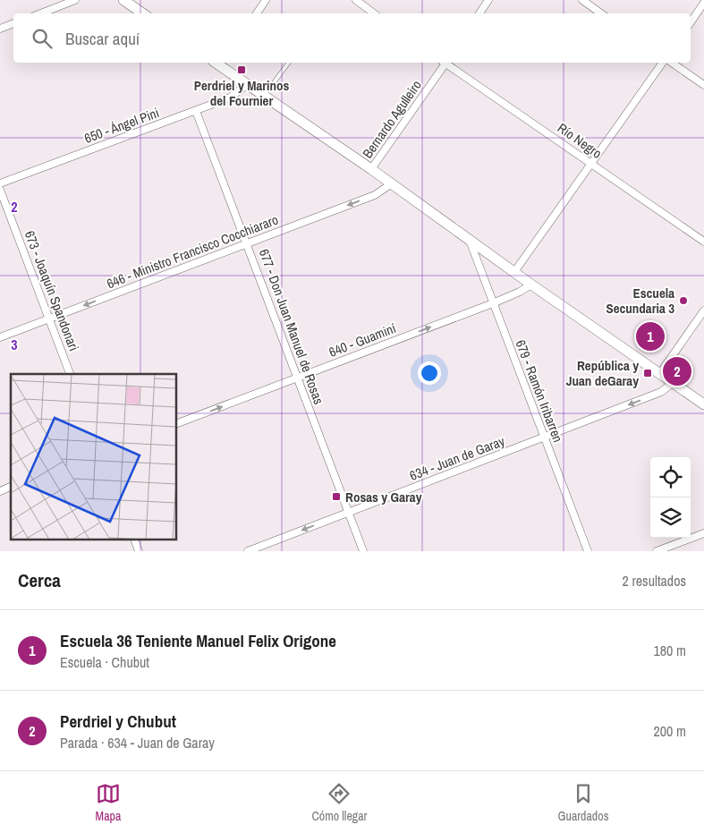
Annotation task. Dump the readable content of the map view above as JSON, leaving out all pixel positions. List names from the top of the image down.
{
  "streets": {
    "street": [
      "Bernardo Agulleiro",
      "650 - Ángel Pini",
      "Río Negro",
      "646 - Ministro Francisco Cocchiararo",
      "673 - Joaquín Spandonari",
      "677 - Don Juan Manuel de Rosas",
      "640 - Guaminí",
      "679 - Ramón Iribarren",
      "634 - Juan de Garay"
    ]
  },
  "crossings": [
    ["650 - Ángel Pini", "677 - Don Juan Manuel de Rosas"],
    ["646 - Ministro Francisco Cocchiararo", "673 - Joaquín Spandonari"],
    ["646 - Ministro Francisco Cocchiararo", "677 - Don Juan Manuel de Rosas"],
    ["677 - Don Juan Manuel de Rosas", "640 - Guaminí"],
    ["677 - Don Juan Manuel de Rosas", "634 - Juan de Garay"],
    ["640 - Guaminí", "679 - Ramón Iribarren"],
    ["679 - Ramón Iribarren", "634 - Juan de Garay"]
  ],
  "one_way": ["646 - Ministro Francisco Cocchiararo", "640 - Guaminí", "634 - Juan de Garay"],
  "places": {
    "transit": ["Perdriel y Marinos del Fournier", "República y Juan deGaray", "Rosas y Garay"],
    "other": ["Escuela Secundaria 3"]
  },
  "page": {
    "search": "Buscar aquí",
    "pins": ["1", "2"],
    "heading": ["Cerca", "2 resultados"],
    "list": [
      {
        "mark": "1",
        "name": "Escuela 36 Teniente Manuel Felix Origone",
        "note": "Escuela · Chubut",
        "value": "180 m"
      },
      {
        "mark": "2",
        "name": "Perdriel y Chubut",
        "note": "Parada · 634 - Juan de Garay",
        "value": "200 m"
      }
    ],
    "nav": ["Mapa", "Cómo llegar", "Guardados"]
  },
  "grid": {
    "rows": ["2", "3"]
  }
}
